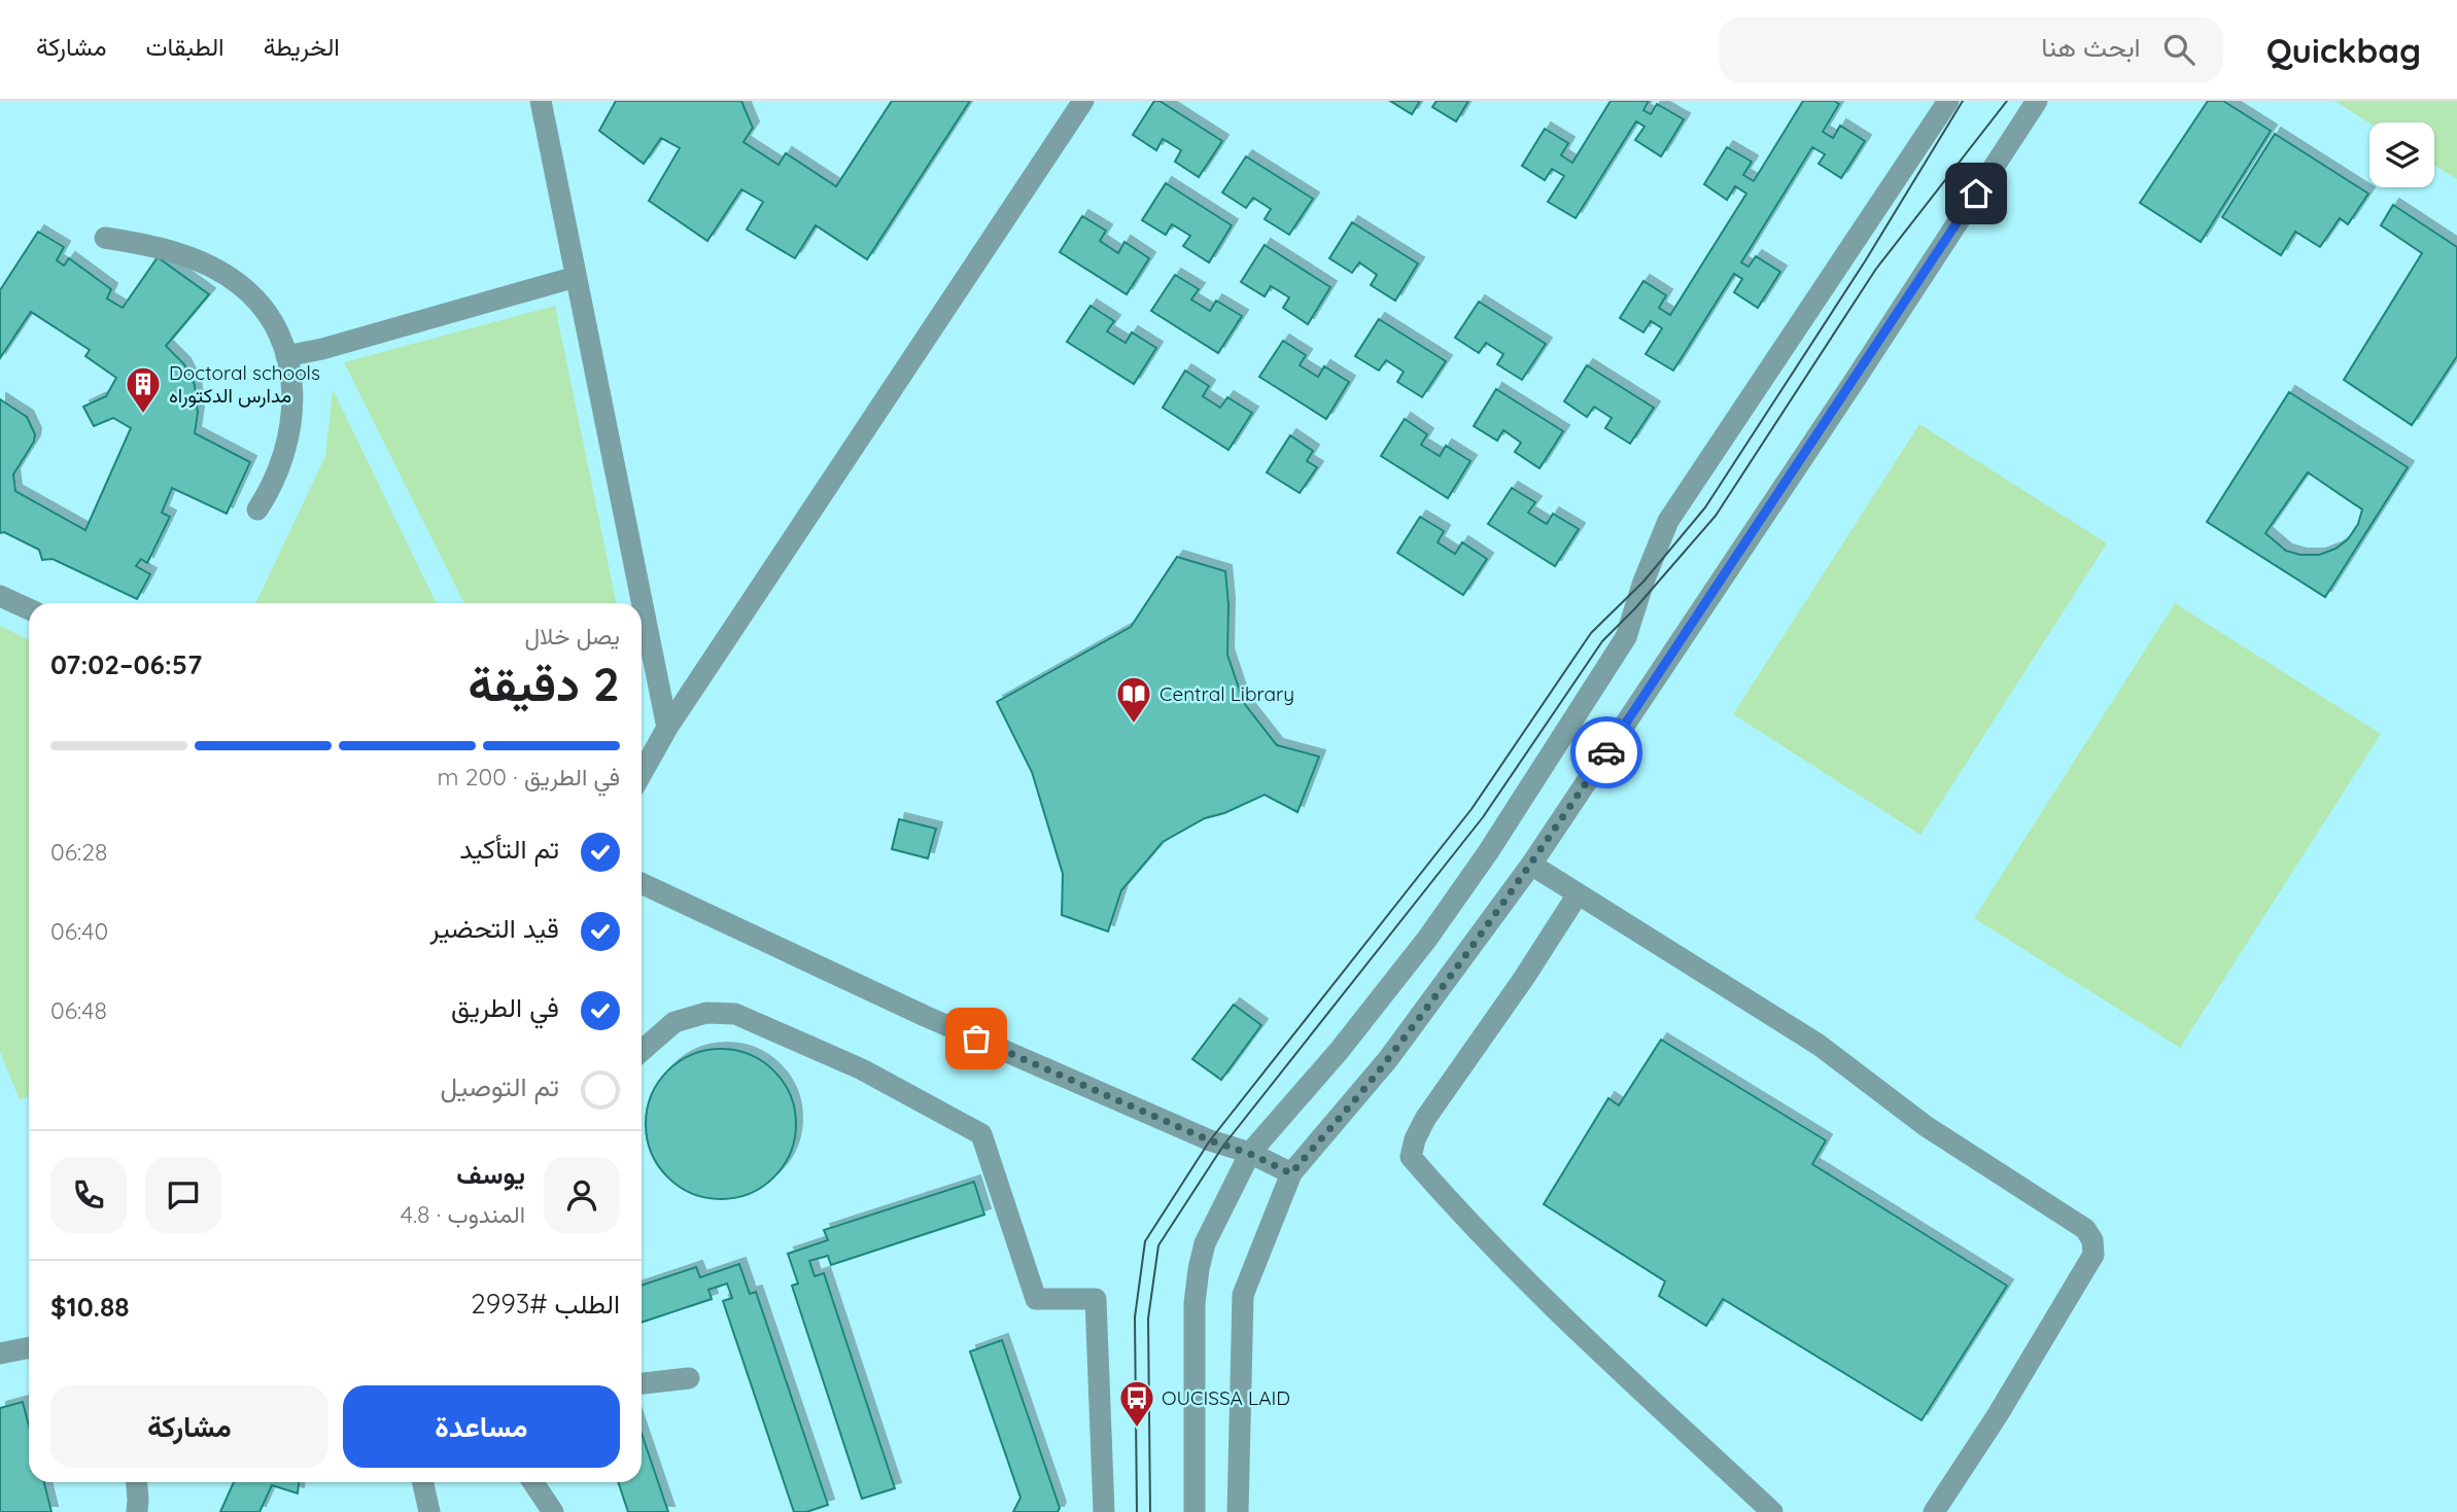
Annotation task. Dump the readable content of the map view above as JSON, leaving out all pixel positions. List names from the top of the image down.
{
  "places": {
    "building": ["Doctoral schools مدارس الدكتوراه"],
    "library": ["Central Library"],
    "bus stop": ["OUCISSA LAID"]
  },
  "page": {
    "header": "Quickbag",
    "search": "ابحث هنا",
    "nav": ["الخريطة", "الطبقات", "مشاركة"],
    "heading": ["2 دقيقة", "يصل خلال", "06:57–07:02"],
    "panel": [
      "يوسف",
      "المندوب · 4.8",
      "الطلب #2993",
      "$10.88"
    ],
    "bar": "في الطريق · 200 m",
    "list": [
      ["تم التأكيد", "06:28"],
      ["قيد التحضير", "06:40"],
      ["في الطريق", "06:48"],
      "تم التوصيل"
    ],
    "buttons": ["مساعدة", "مشاركة"]
  }
}
